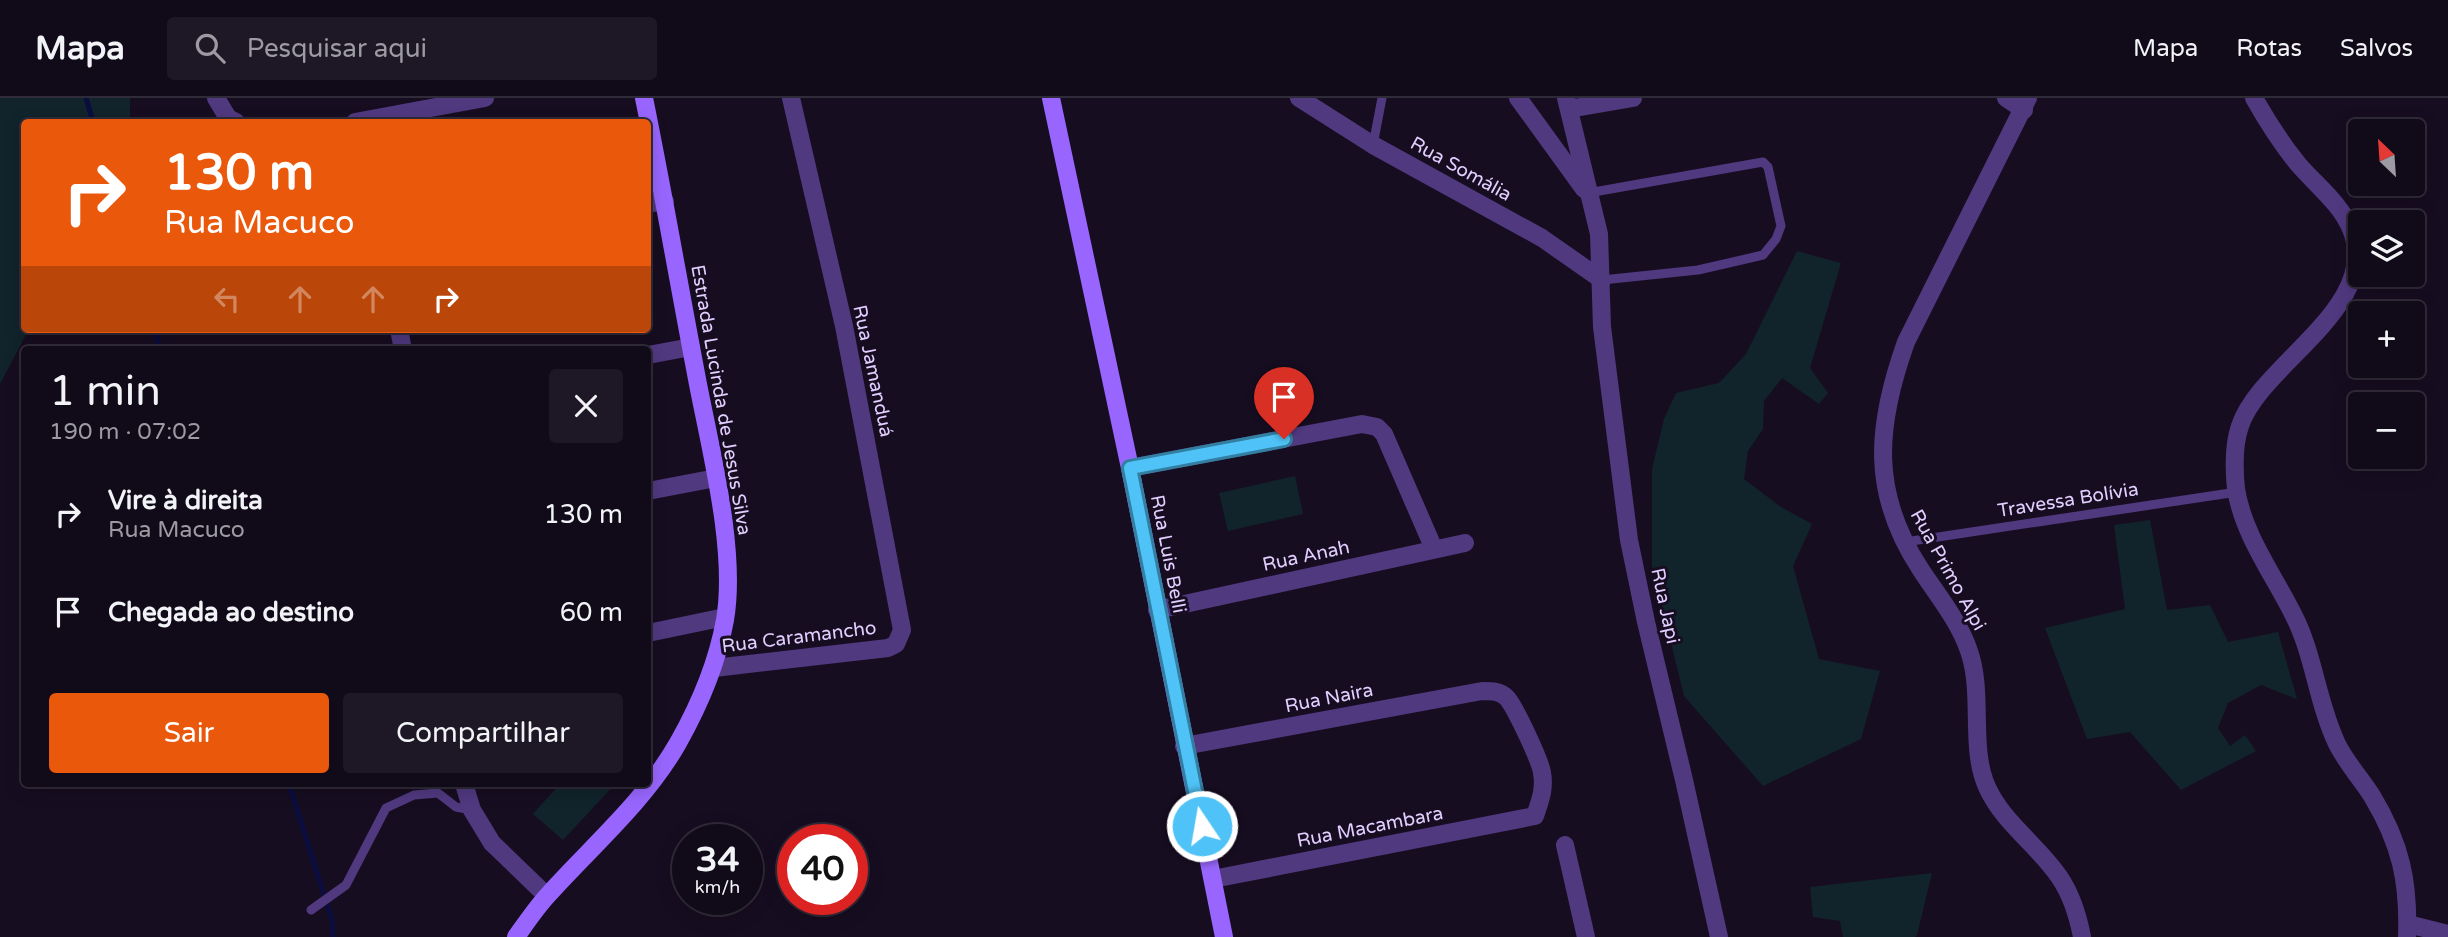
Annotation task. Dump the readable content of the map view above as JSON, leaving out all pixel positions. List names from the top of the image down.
{
  "streets": {
    "main road": ["Estrada Lucinda de Jesus Silva", "Rua Luis Belli"],
    "street": [
      "Rua Somália",
      "Rua Jamanduá",
      "Rua Anah",
      "Rua Primo Alpi",
      "Rua Japi",
      "Rua Caramancho",
      "Rua Naira",
      "Rua Macambara"
    ],
    "lane": ["Travessa Bolívia"]
  },
  "crossings": [
    ["Rua Somália", "Rua Japi"],
    ["Rua Jamanduá", "Rua Caramancho"],
    ["Estrada Lucinda de Jesus Silva", "Rua Caramancho"],
    ["Travessa Bolívia", "Rua Primo Alpi"],
    ["Rua Luis Belli", "Rua Anah"],
    ["Rua Luis Belli", "Rua Naira"],
    ["Rua Luis Belli", "Rua Macambara"],
    ["Rua Naira", "Rua Macambara"]
  ],
  "north": "top left",
  "page": {
    "header": "Mapa",
    "search": "Pesquisar aqui",
    "nav": ["Mapa", "Rotas", "Salvos"],
    "map_buttons": ["+", "−"],
    "turn": ["130 m", "Rua Macuco"],
    "heading": ["1 min", "190 m · 07:02"],
    "list": [
      {
        "name": "Vire à direita",
        "note": "Rua Macuco",
        "value": "130 m"
      },
      {
        "name": "Chegada ao destino",
        "value": "60 m"
      }
    ],
    "buttons": ["Sair", "Compartilhar"],
    "speed": "34 km/h",
    "limit": "40"
  }
}
